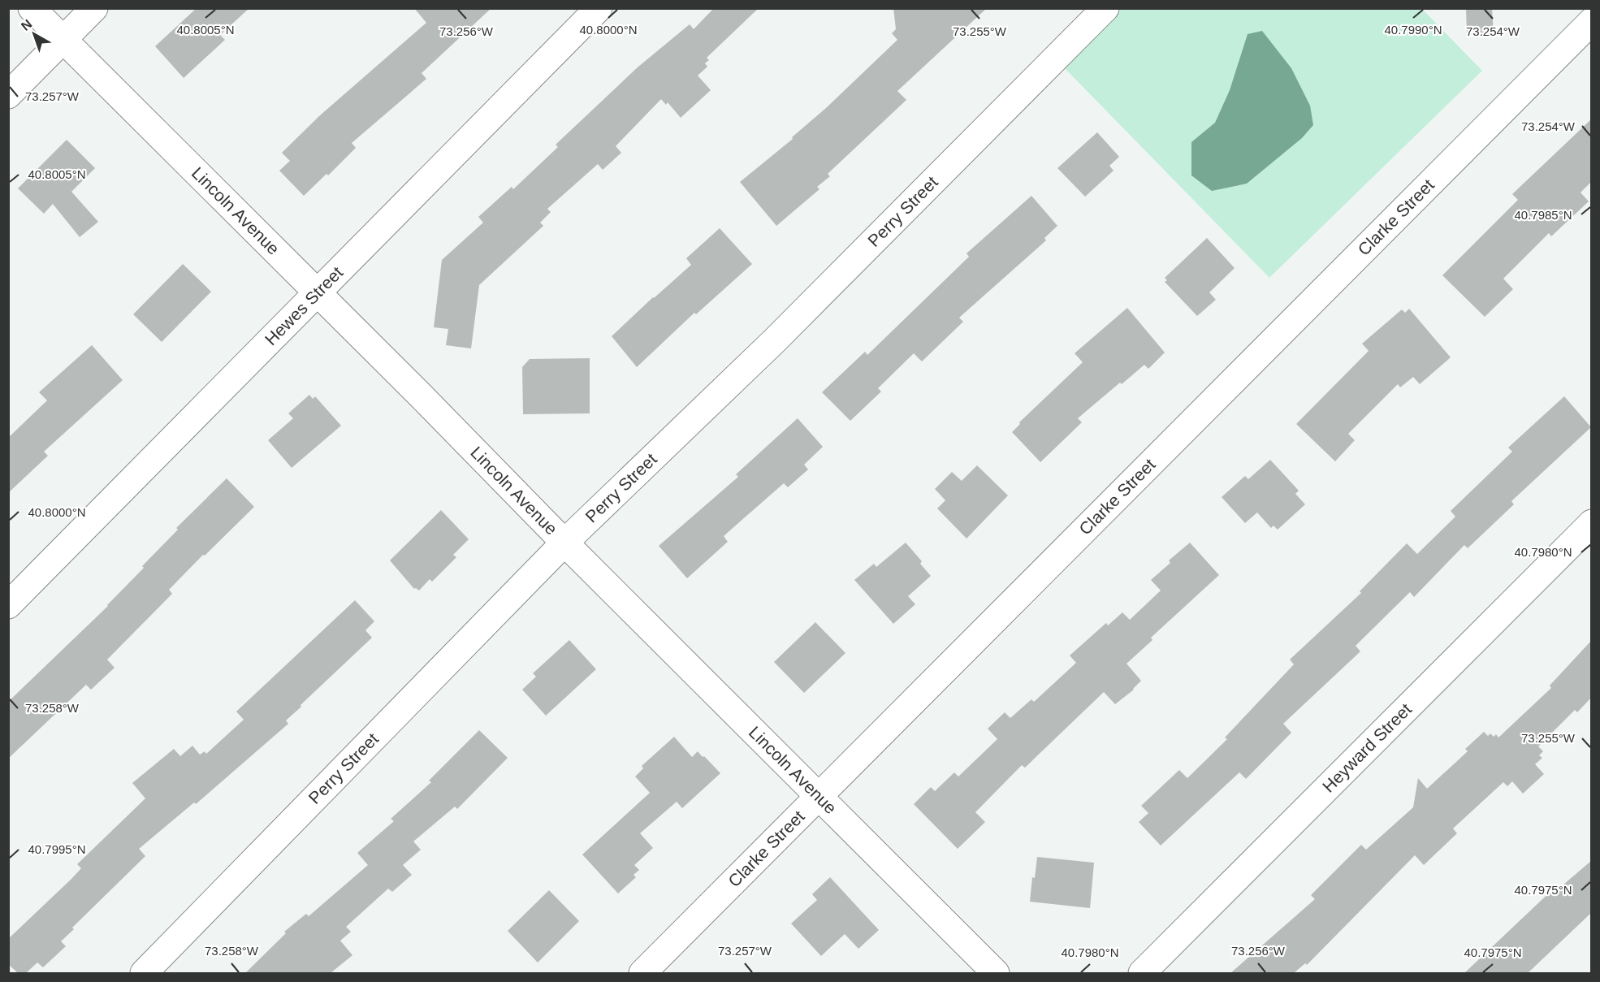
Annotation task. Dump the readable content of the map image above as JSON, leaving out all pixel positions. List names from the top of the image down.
{
  "streets": {
    "street": [
      "Lincoln Avenue",
      "Perry Street",
      "Clarke Street",
      "Hewes Street",
      "Heyward Street"
    ]
  },
  "crossings": [
    ["Lincoln Avenue", "Perry Street"],
    ["Lincoln Avenue", "Clarke Street"],
    ["Lincoln Avenue", "Hewes Street"]
  ],
  "north": "top left",
  "coordinates": [
    "40.8005°N",
    "40.8000°N",
    "40.7990°N",
    "73.256°W",
    "73.255°W",
    "73.254°W",
    "73.257°W",
    "40.7985°N",
    "40.7980°N",
    "73.258°W",
    "40.7995°N",
    "40.7975°N"
  ]
}
